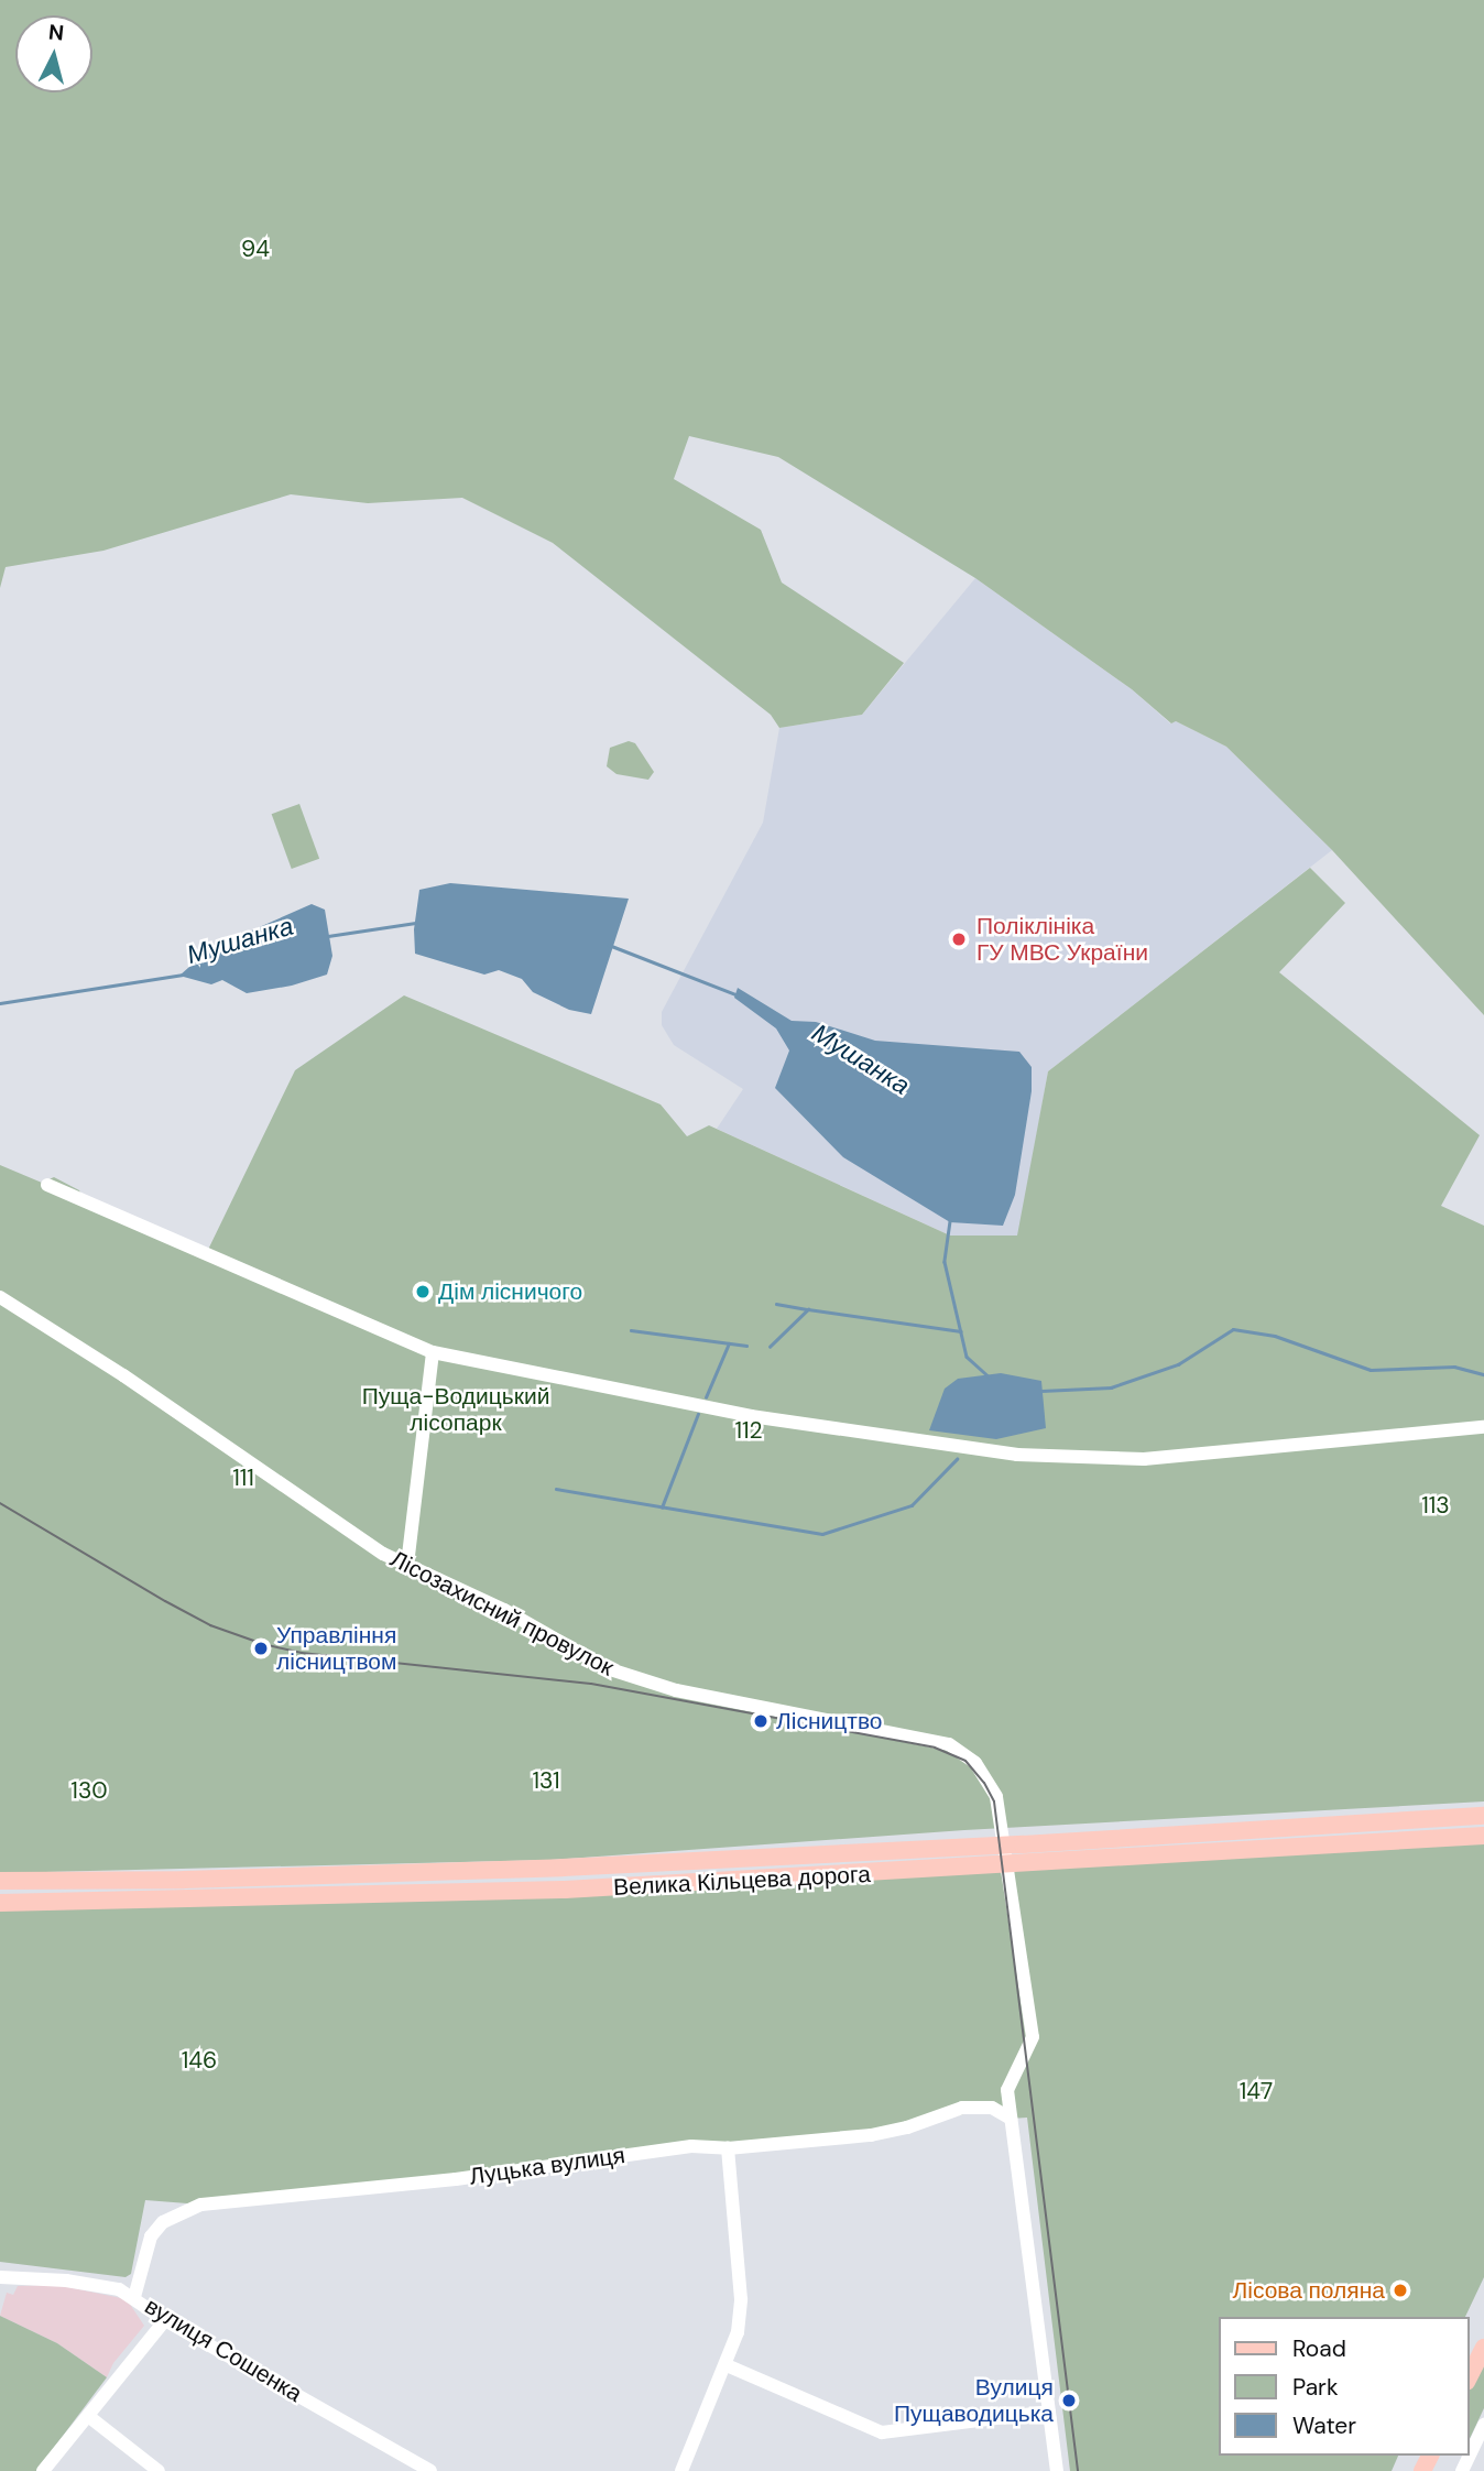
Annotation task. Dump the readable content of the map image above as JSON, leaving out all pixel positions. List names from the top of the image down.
{
  "streets": {
    "main road": ["Велика Кільцева дорога"],
    "street": ["Лісозахисний провулок", "Луцька вулиця", "вулиця Сошенка"]
  },
  "crossings": [
    ["Лісозахисний провулок", "Луцька вулиця"],
    ["Луцька вулиця", "вулиця Сошенка"]
  ],
  "water": ["Мушанка"],
  "parks": [
    "94",
    "Пуща-Водицький лісопарк",
    "112",
    "111",
    "113",
    "131",
    "130",
    "146",
    "147"
  ],
  "places": [
    "Поліклініка ГУ МВС України",
    "Дім лісничого",
    "Управління лісництвом",
    "Лісництво",
    "Лісова поляна",
    "Вулиця Пущаводицька"
  ],
  "legend": ["Road", "Park", "Water"],
  "north": "top"
}
